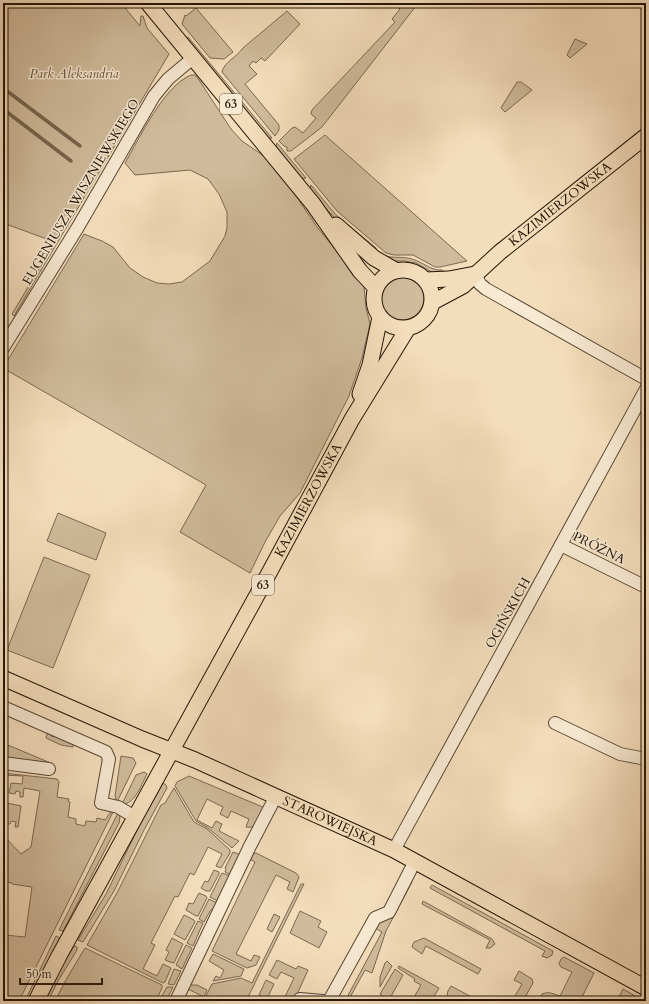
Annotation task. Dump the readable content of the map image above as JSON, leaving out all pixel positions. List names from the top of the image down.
{
  "streets": {
    "main road": ["63", "KAZIMIERZOWSKA", "STAROWIEJSKA"],
    "street": ["EUGENIUSZA WISZNIEWSKIEGO", "PRÓŻNA", "OGIŃSKICH"]
  },
  "crossings": [
    ["63", "EUGENIUSZA WISZNIEWSKIEGO"],
    ["63", "KAZIMIERZOWSKA"],
    ["63", "STAROWIEJSKA"],
    ["KAZIMIERZOWSKA", "STAROWIEJSKA"],
    ["PRÓŻNA", "OGIŃSKICH"],
    ["OGIŃSKICH", "STAROWIEJSKA"]
  ],
  "parks": ["Park Aleksandria"],
  "scale_bar": "50 m"
}
